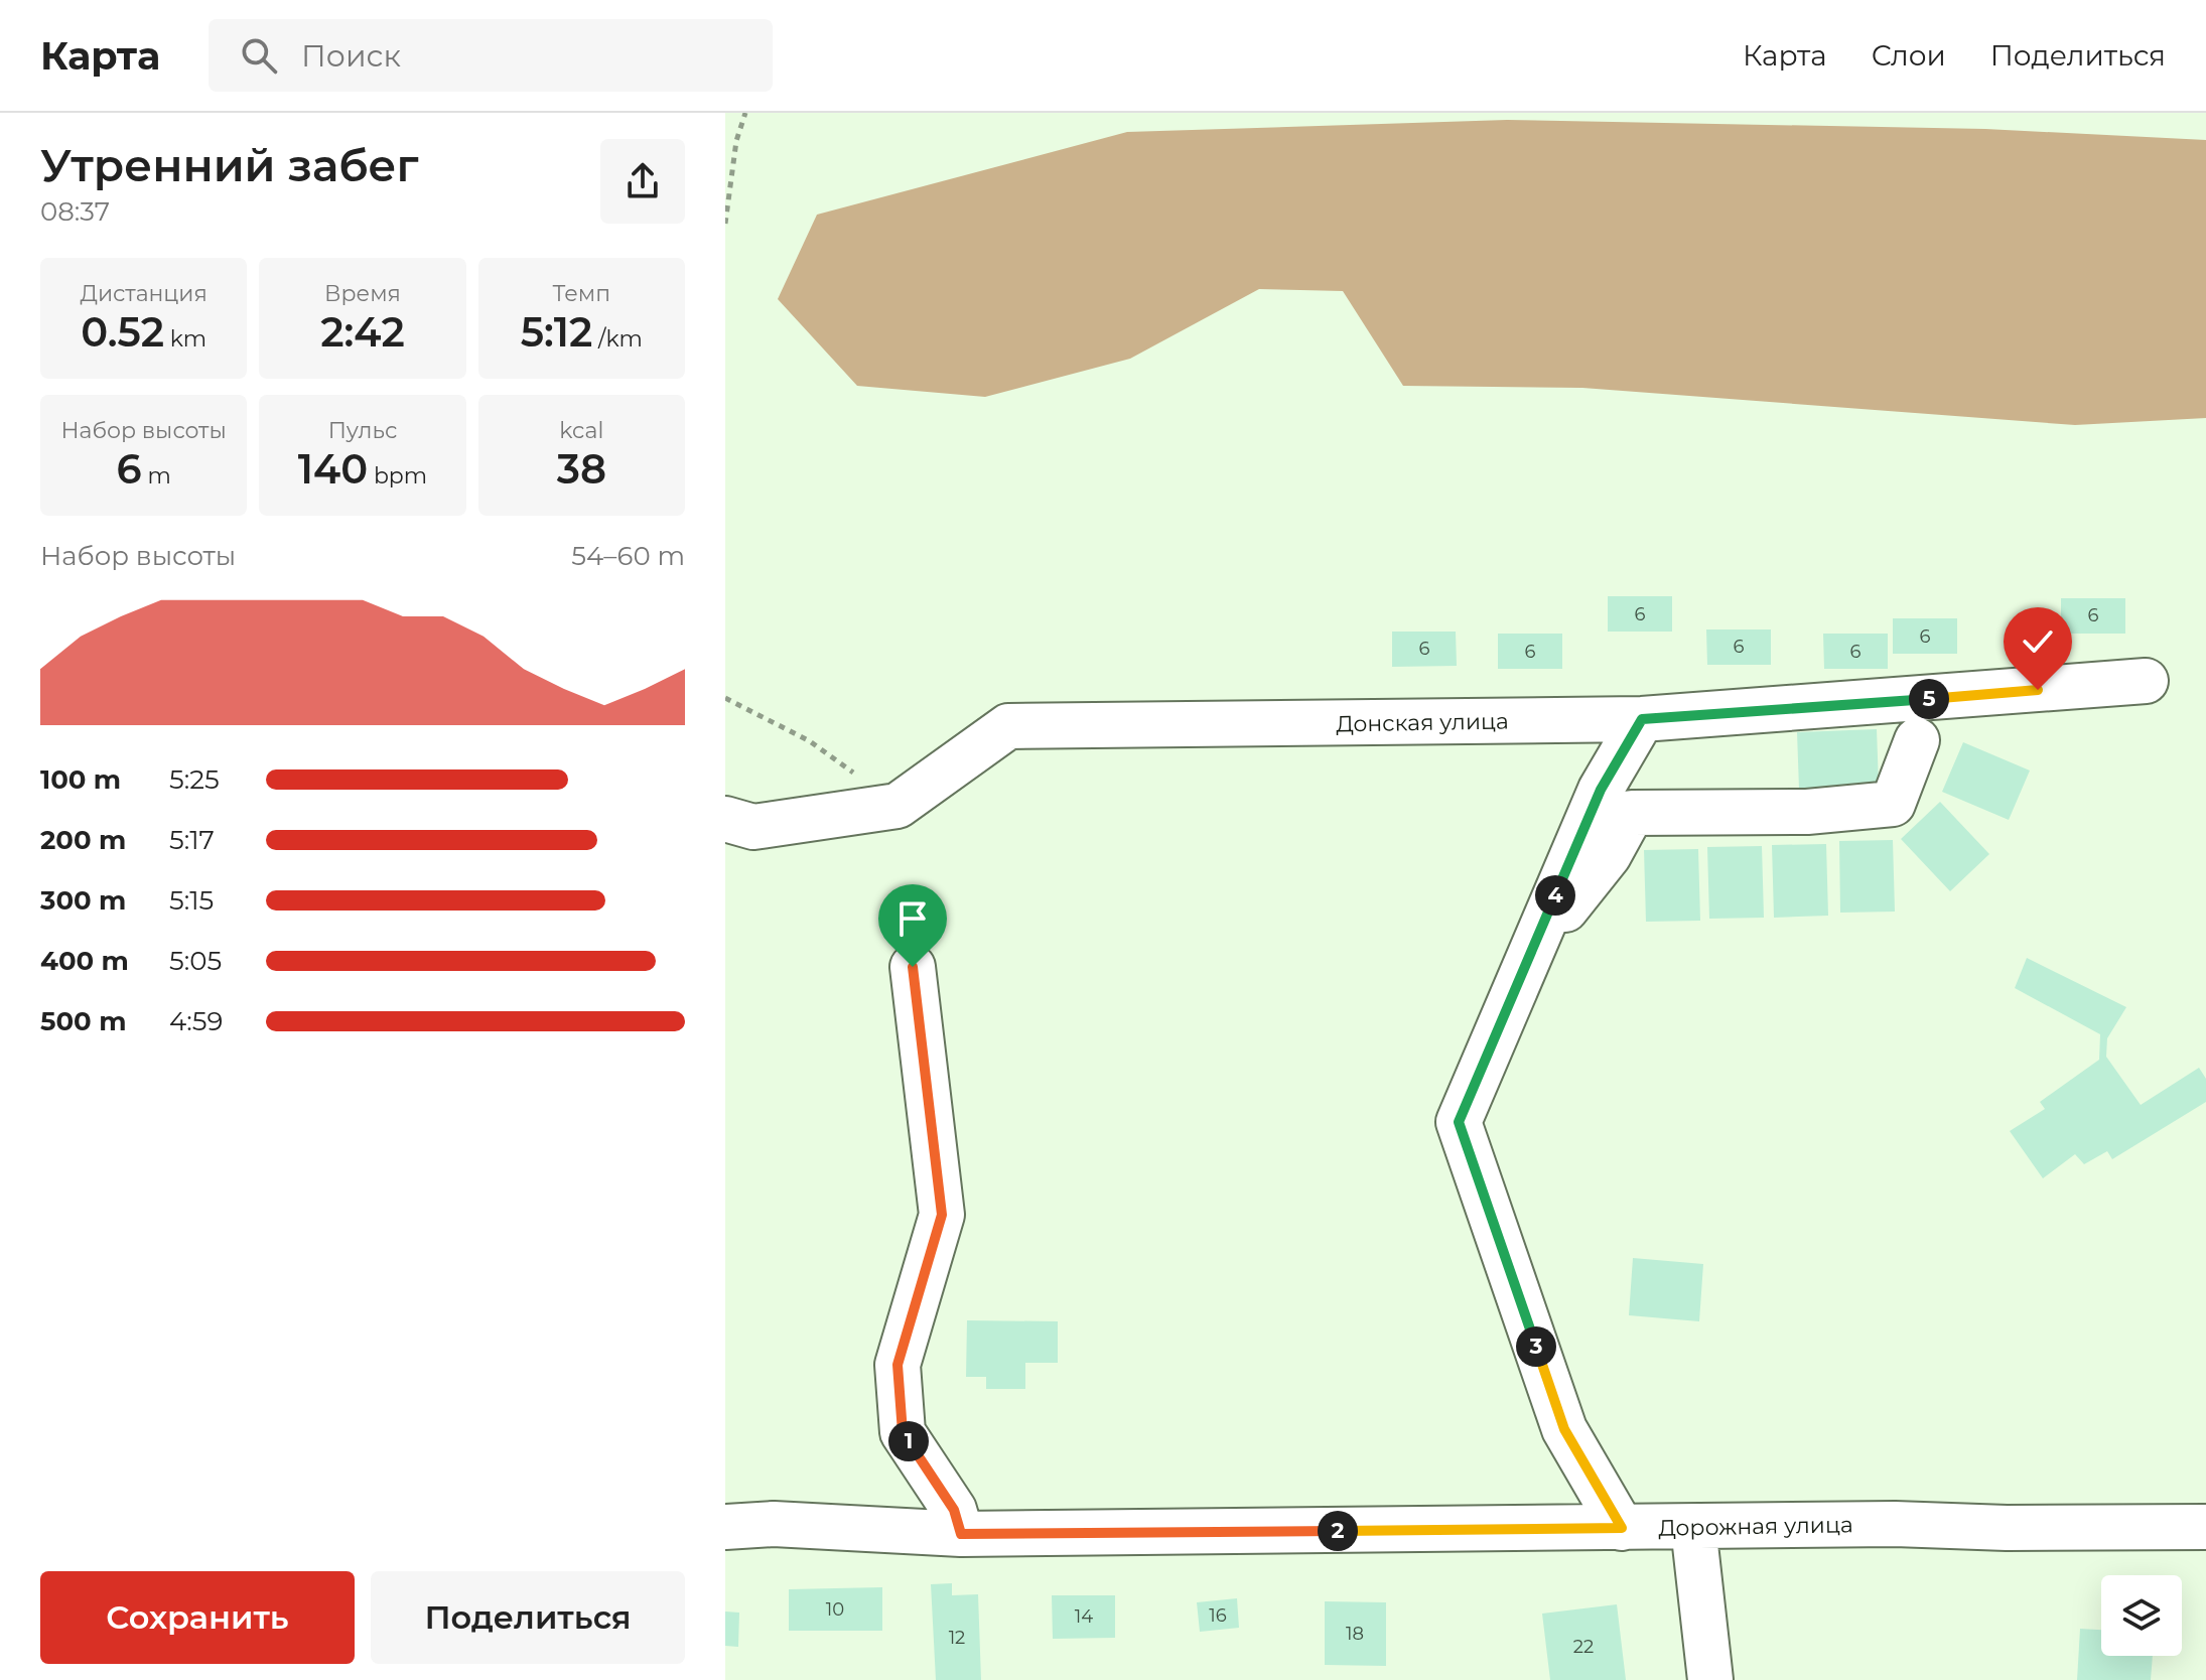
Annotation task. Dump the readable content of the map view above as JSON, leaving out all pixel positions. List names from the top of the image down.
{
  "streets": {
    "street": ["Донская улица", "Дорожная улица"]
  },
  "house_numbers": [
    "6",
    "6",
    "6",
    "6",
    "6",
    "6",
    "6",
    "10",
    "16",
    "14",
    "18",
    "12",
    "22"
  ],
  "page": {
    "header": "Карта",
    "search": "Поиск",
    "nav": ["Карта", "Слои", "Поделиться"],
    "heading": ["Утренний забег", "08:37"],
    "stats": [
      ["Дистанция", "0.52 km"],
      ["Время", "2:42"],
      ["Темп", "5:12 /km"],
      ["Набор высоты", "6 m"],
      ["Пульс", "140 bpm"],
      ["kcal", "38"]
    ],
    "chart": ["Набор высоты", "54–60 m"],
    "pins": [
      "5",
      "4",
      "3",
      "1",
      "2"
    ],
    "list": [
      {
        "name": "100 m",
        "note": "5:25"
      },
      {
        "name": "200 m",
        "note": "5:17"
      },
      {
        "name": "300 m",
        "note": "5:15"
      },
      {
        "name": "400 m",
        "note": "5:05"
      },
      {
        "name": "500 m",
        "note": "4:59"
      }
    ],
    "buttons": ["Сохранить", "Поделиться"]
  }
}
